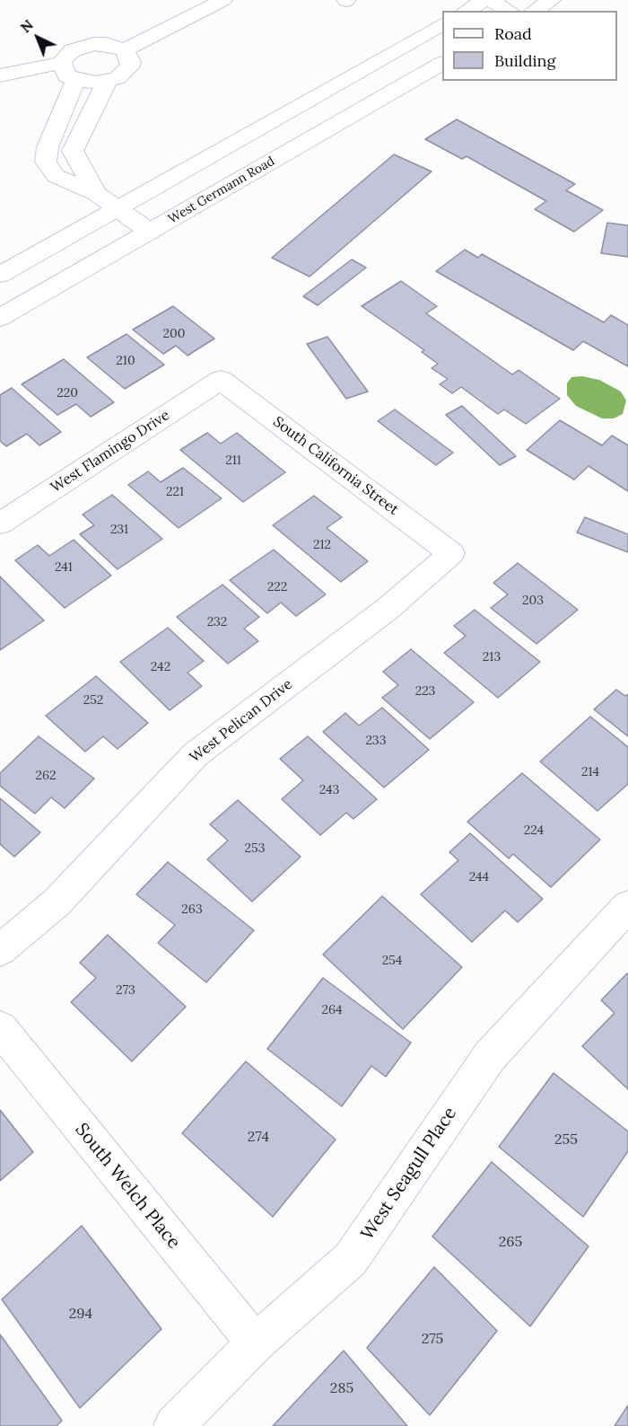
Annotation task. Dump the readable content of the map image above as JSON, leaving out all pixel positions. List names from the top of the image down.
{
  "streets": {
    "street": [
      "West Germann Road",
      "West Flamingo Drive",
      "South California Street",
      "West Pelican Drive",
      "West Seagull Place",
      "South Welch Place"
    ]
  },
  "crossings": [
    ["West Flamingo Drive", "South California Street"],
    ["South California Street", "West Pelican Drive"],
    ["West Seagull Place", "South Welch Place"]
  ],
  "house_numbers": [
    "200",
    "210",
    "220",
    "211",
    "221",
    "231",
    "212",
    "241",
    "222",
    "203",
    "232",
    "213",
    "242",
    "223",
    "252",
    "233",
    "214",
    "262",
    "243",
    "224",
    "253",
    "244",
    "263",
    "254",
    "273",
    "264",
    "274",
    "255",
    "265",
    "294",
    "275",
    "285"
  ],
  "legend": ["Road", "Building"],
  "north": "top left"
}
